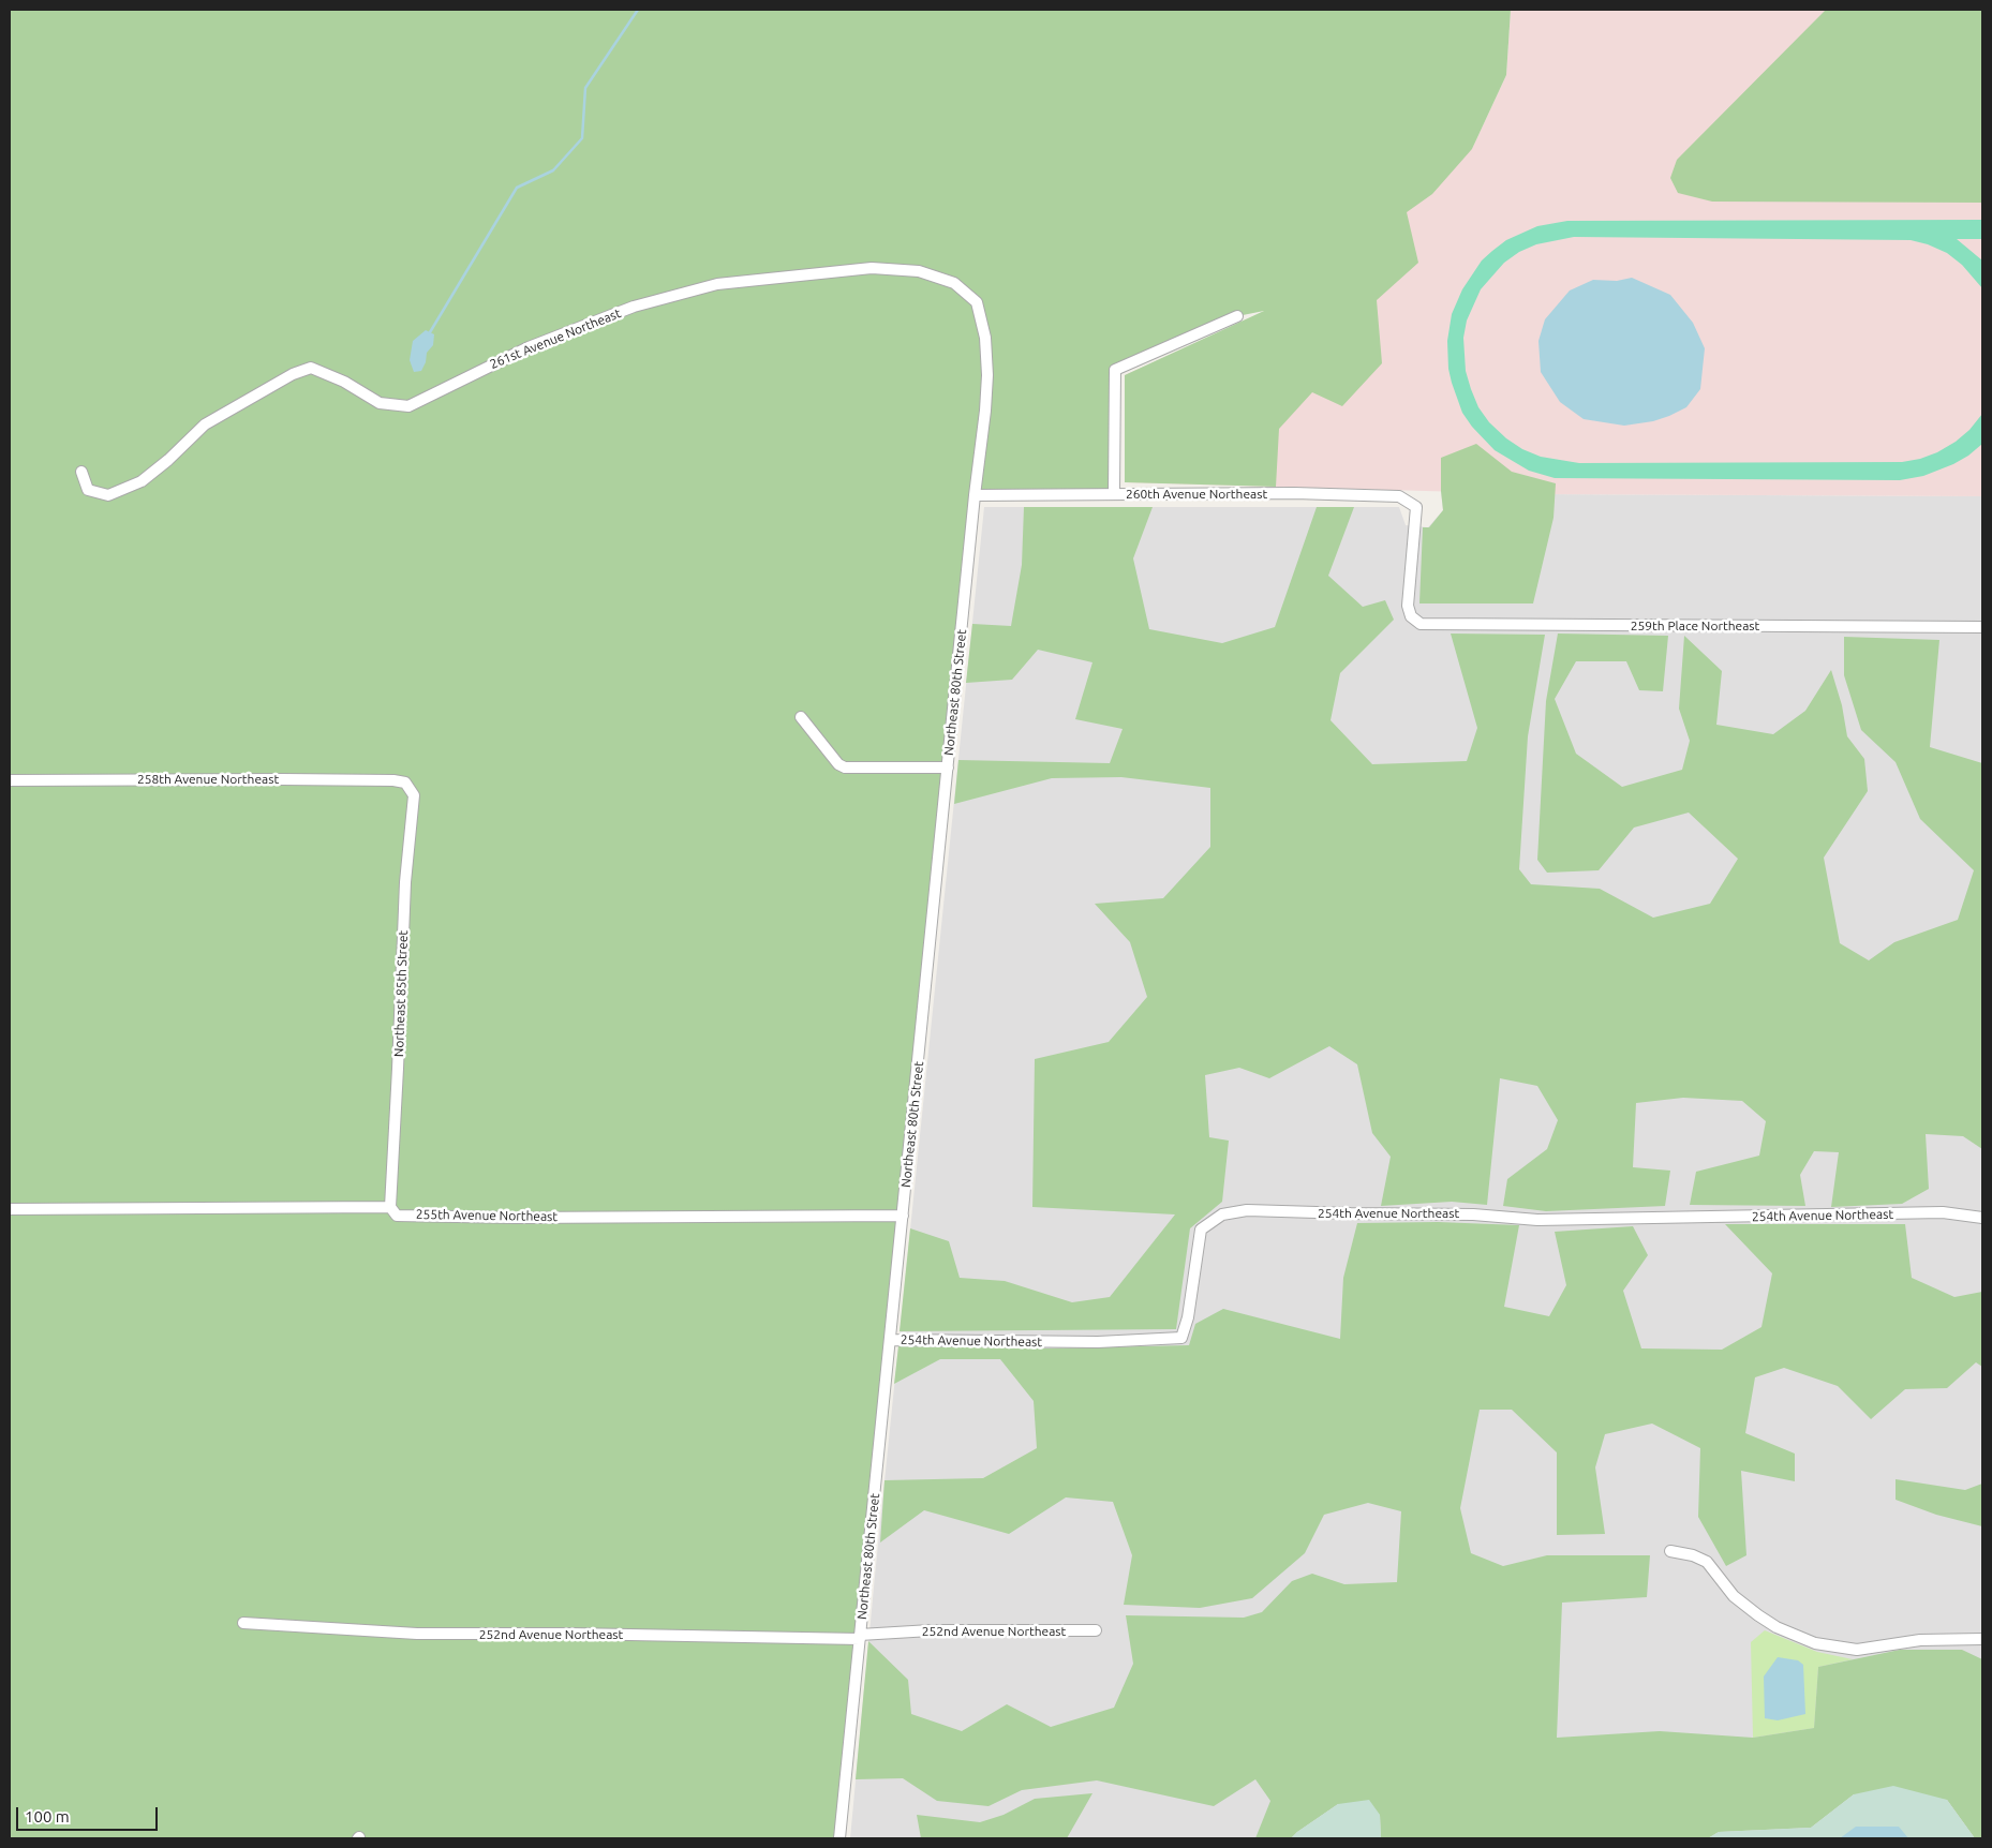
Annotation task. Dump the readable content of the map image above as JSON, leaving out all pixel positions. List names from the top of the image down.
{
  "streets": {
    "street": [
      "261st Avenue Northeast",
      "260th Avenue Northeast",
      "259th Place Northeast",
      "Northeast 80th Street",
      "258th Avenue Northeast",
      "Northeast 85th Street",
      "254th Avenue Northeast",
      "255th Avenue Northeast",
      "252nd Avenue Northeast"
    ]
  },
  "crossings": [
    ["261st Avenue Northeast", "Northeast 80th Street"],
    ["260th Avenue Northeast", "259th Place Northeast"],
    ["260th Avenue Northeast", "Northeast 80th Street"],
    ["Northeast 80th Street", "254th Avenue Northeast"],
    ["Northeast 80th Street", "255th Avenue Northeast"],
    ["Northeast 80th Street", "252nd Avenue Northeast"],
    ["258th Avenue Northeast", "Northeast 85th Street"],
    ["Northeast 85th Street", "255th Avenue Northeast"]
  ],
  "scale_bar": "100 m"
}
